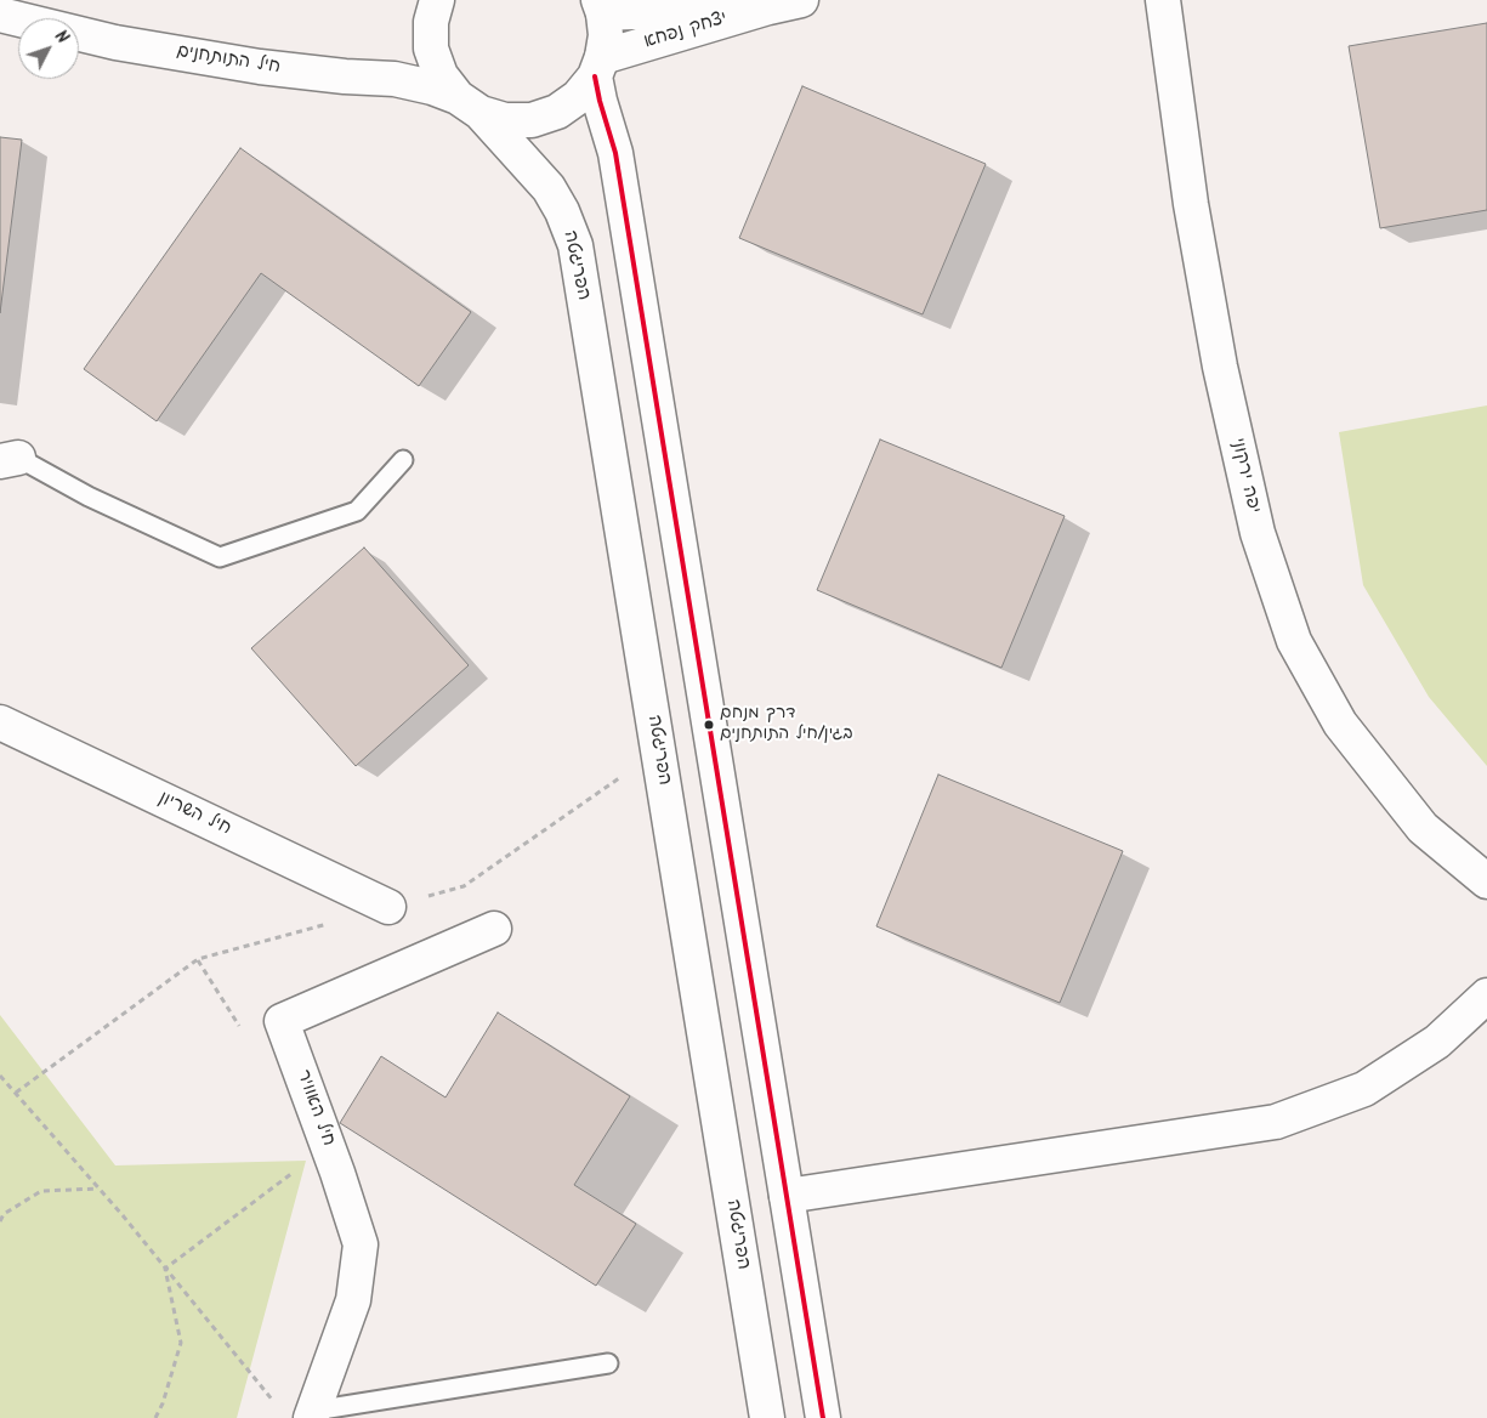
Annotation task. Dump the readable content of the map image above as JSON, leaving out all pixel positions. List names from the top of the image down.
{
  "streets": {
    "street": [
      "יצחק נפחא",
      "חיל התותחנים",
      "הפריגטה",
      "יפה ירקוני",
      "חיל השריון",
      "חיל האוויר"
    ]
  },
  "crossings": [
    ["יצחק נפחא", "חיל התותחנים"],
    ["חיל התותחנים", "הפריגטה"]
  ],
  "places": ["דרך מנחם בגין/חיל התותחנים"],
  "north": "top right"
}
